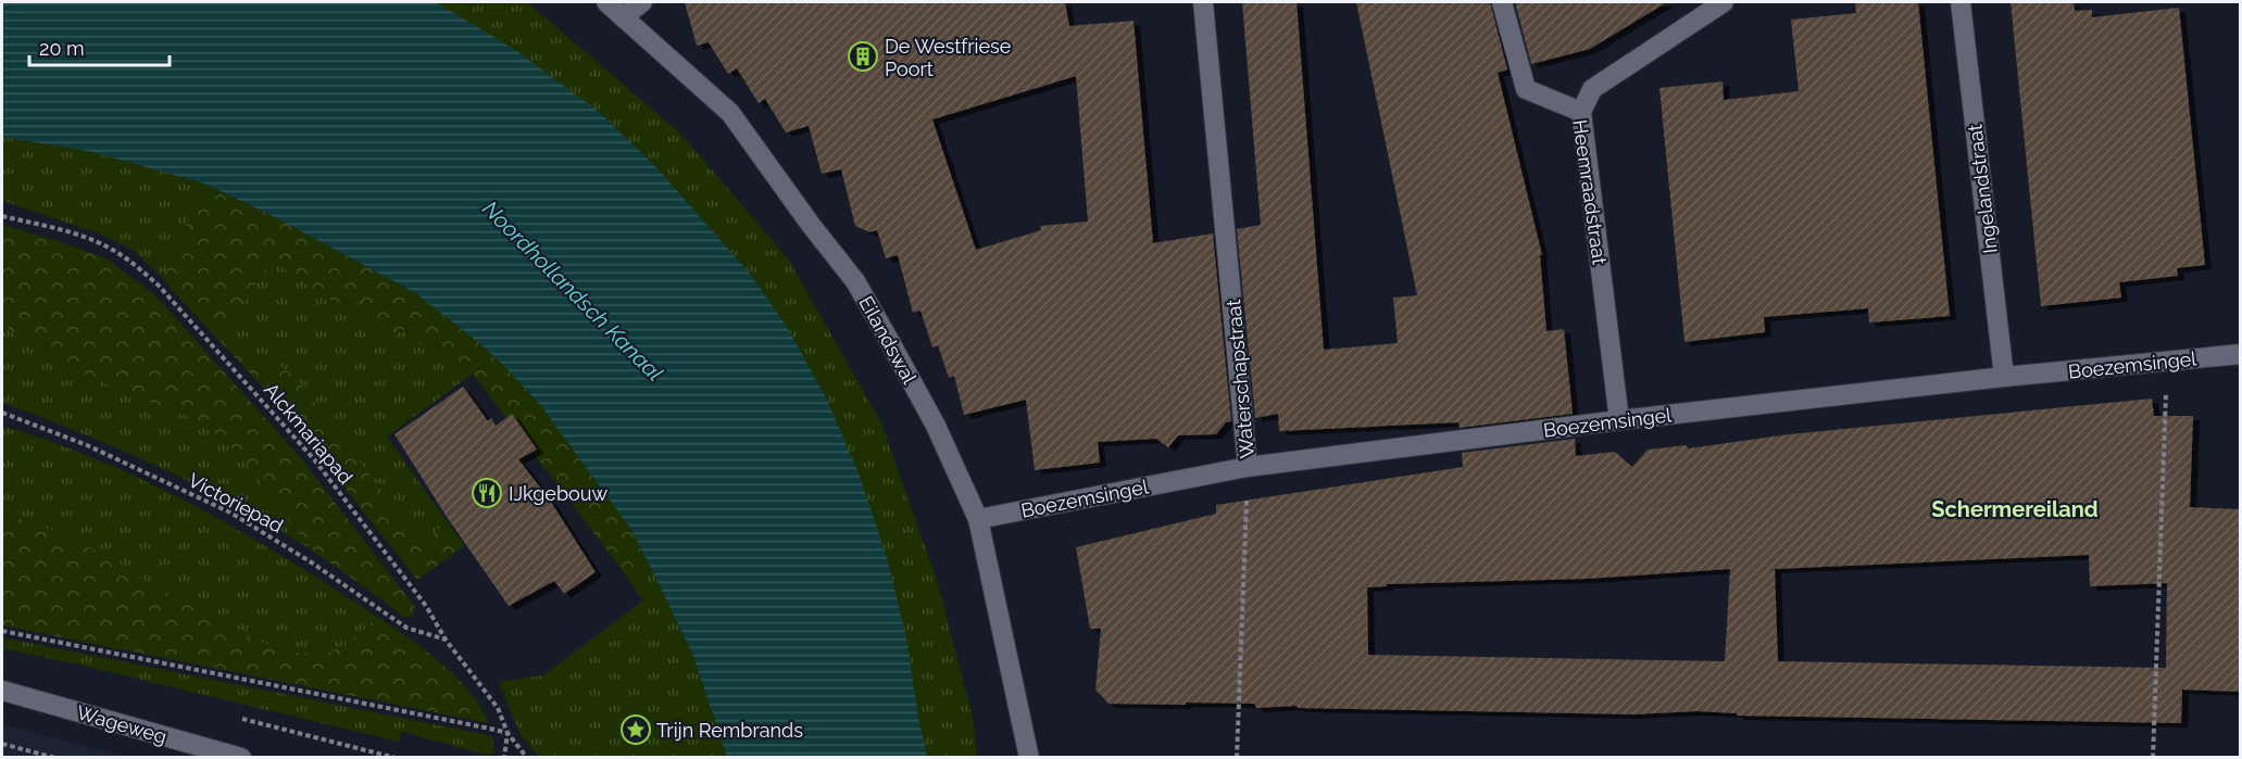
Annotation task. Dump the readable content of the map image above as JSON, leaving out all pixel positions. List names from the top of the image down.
{
  "streets": {
    "street": [
      "Ingelandstraat",
      "Heemraadstraat",
      "Eilandswal",
      "Boezemsingel",
      "Waterschapstraat",
      "Wageweg"
    ],
    "path": ["Alckmariapad", "Victoriepad"]
  },
  "crossings": [
    ["Ingelandstraat", "Boezemsingel"],
    ["Heemraadstraat", "Boezemsingel"],
    ["Eilandswal", "Boezemsingel"],
    ["Boezemsingel", "Waterschapstraat"],
    ["Alckmariapad", "Victoriepad"]
  ],
  "districts": ["Schermereiland"],
  "water": ["Noordhollandsch Kanaal"],
  "places": {
    "building": ["De Westfriese Poort"],
    "restaurant": ["IJkgebouw"],
    "place": ["Trijn Rembrands"]
  },
  "scale_bar": "20 m"
}
